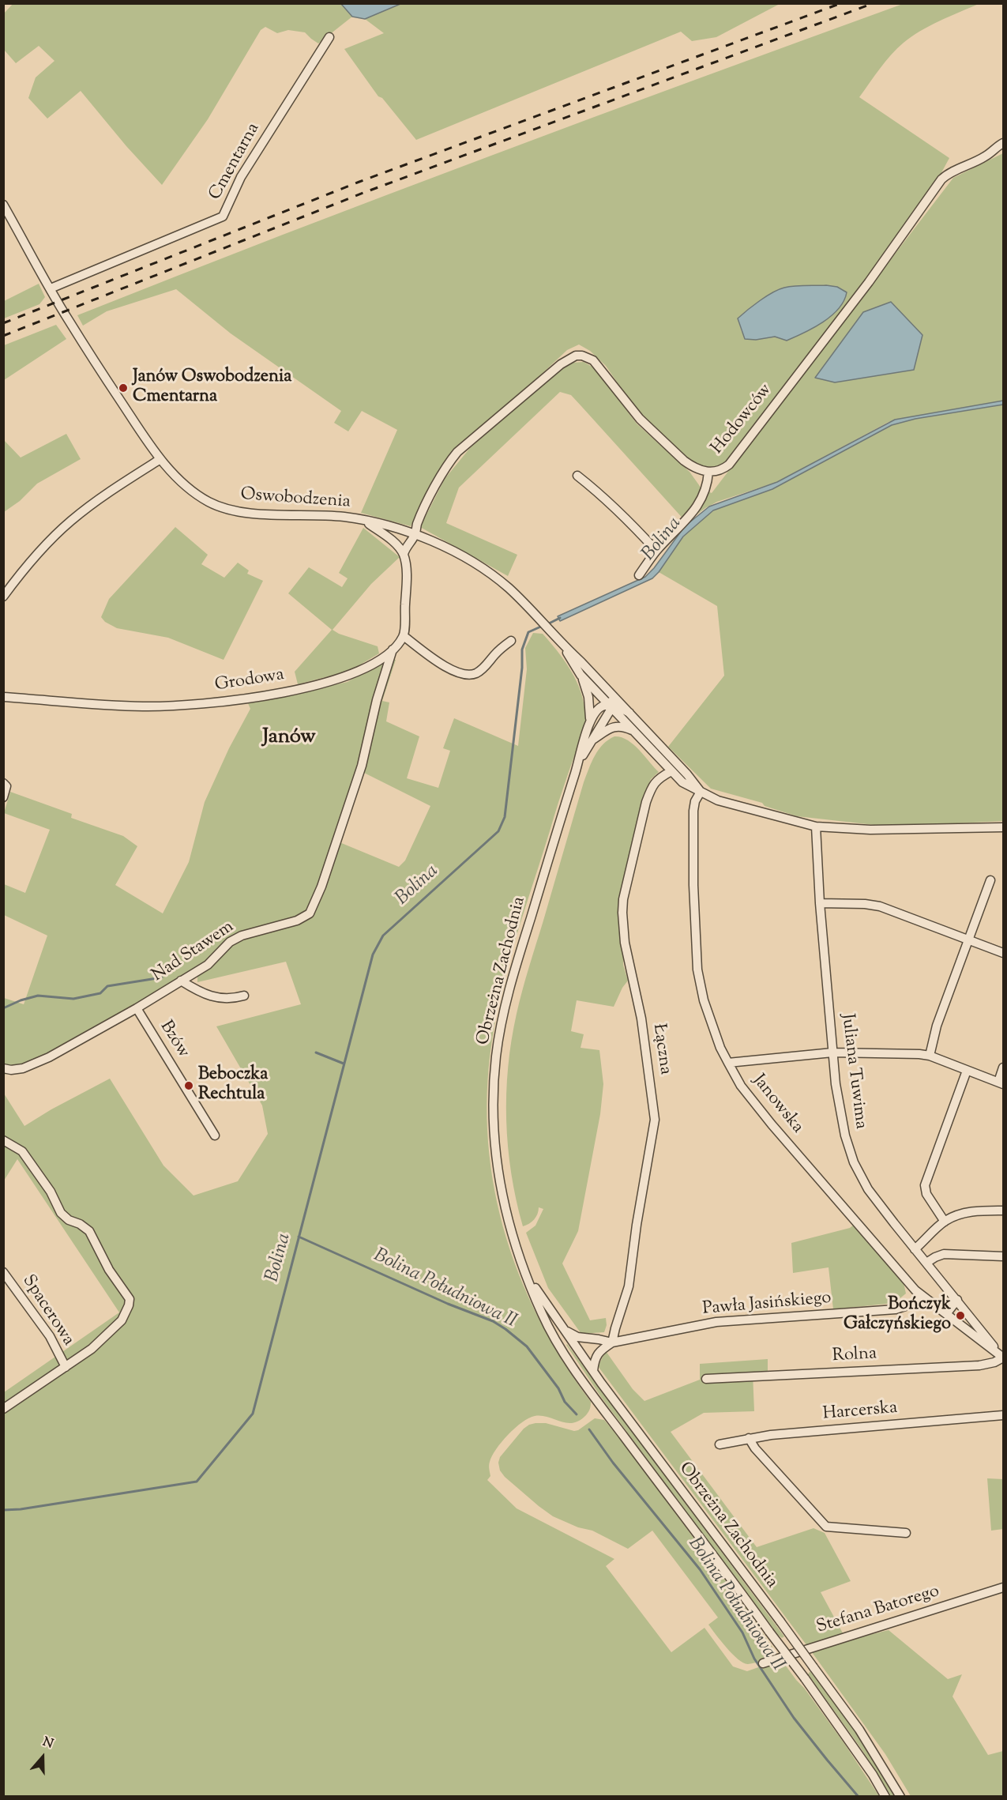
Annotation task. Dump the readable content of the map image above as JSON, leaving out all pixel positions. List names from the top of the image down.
{
  "streets": {
    "street": [
      "Cmentarna",
      "Hodowców",
      "Oswobodzenia",
      "Grodowa",
      "Nad Stawem",
      "Obrzeżna Zachodnia",
      "Bzów",
      "Łączna",
      "Juliana Tuwima",
      "Janowska",
      "Pawła Jasińskiego",
      "Spacerowa",
      "Rolna",
      "Harcerska",
      "Stefana Batorego"
    ]
  },
  "crossings": [
    ["Cmentarna", "Oswobodzenia"],
    ["Hodowców", "Oswobodzenia"],
    ["Oswobodzenia", "Obrzeżna Zachodnia"],
    ["Oswobodzenia", "Łączna"],
    ["Oswobodzenia", "Juliana Tuwima"],
    ["Oswobodzenia", "Janowska"],
    ["Grodowa", "Nad Stawem"],
    ["Nad Stawem", "Bzów"],
    ["Obrzeżna Zachodnia", "Pawła Jasińskiego"],
    ["Łączna", "Pawła Jasińskiego"],
    ["Juliana Tuwima", "Janowska"],
    ["Juliana Tuwima", "Rolna"],
    ["Janowska", "Pawła Jasińskiego"],
    ["Janowska", "Rolna"]
  ],
  "districts": ["Janów"],
  "water": ["Bolina", "Bolina Południowa II"],
  "places": ["Janów Oswobodzenia Cmentarna", "Beboczka Rechtula", "Bończyk Gałczyńskiego"],
  "north": "top"
}
